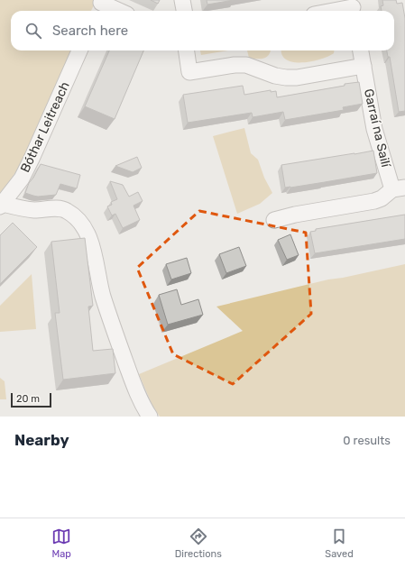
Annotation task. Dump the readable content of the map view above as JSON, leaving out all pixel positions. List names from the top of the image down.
{
  "streets": {
    "street": ["Bóthar Leitreach", "Garraí na Sailí"]
  },
  "scale_bar": "20 m",
  "page": {
    "search": "Search here",
    "scale": "20 m",
    "heading": ["Nearby", "0 results"],
    "nav": ["Map", "Directions", "Saved"]
  }
}
